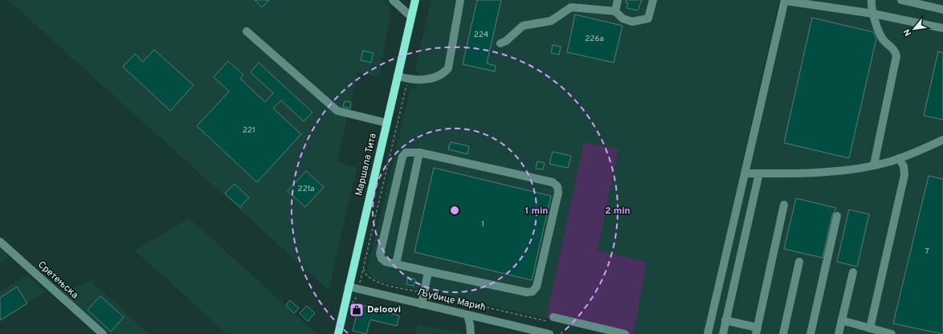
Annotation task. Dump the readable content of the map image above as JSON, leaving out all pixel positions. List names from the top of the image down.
{
  "streets": {
    "main road": ["Маршала Тита"],
    "street": ["Сретењска", "Љубице Марић"]
  },
  "crossings": [
    ["Маршала Тита", "Љубице Марић"]
  ],
  "places": {
    "shop": ["Deloovi"]
  },
  "house_numbers": [
    "224",
    "226a",
    "221",
    "221a",
    "1",
    "7"
  ],
  "north": "bottom left",
  "rings": ["1 min", "2 min"]
}
